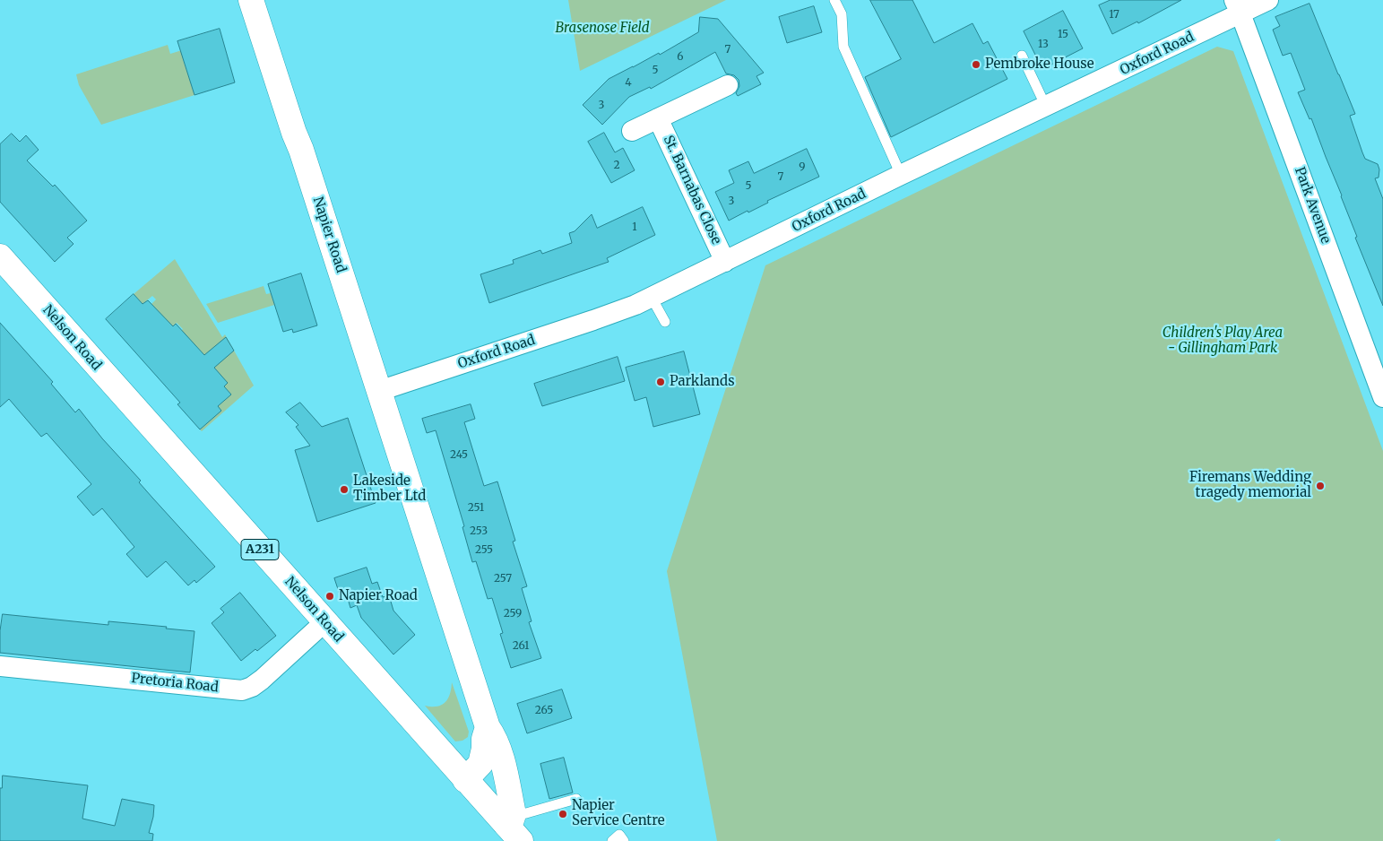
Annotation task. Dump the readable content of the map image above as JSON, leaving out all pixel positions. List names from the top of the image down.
{
  "streets": {
    "street": [
      "Oxford Road",
      "St. Barnabas Close",
      "Park Avenue",
      "Napier Road",
      "Nelson Road",
      "A231",
      "Pretoria Road"
    ]
  },
  "crossings": [
    ["Oxford Road", "St. Barnabas Close"],
    ["Oxford Road", "Park Avenue"],
    ["Oxford Road", "Napier Road"],
    ["Napier Road", "Nelson Road"],
    ["Nelson Road", "Pretoria Road"]
  ],
  "parks": ["Brasenose Field", "Children's Play Area - Gillingham Park"],
  "places": [
    "Pembroke House",
    "Parklands",
    "Firemans Wedding tragedy memorial",
    "Lakeside Timber Ltd",
    "Napier Road",
    "Napier Service Centre"
  ],
  "house_numbers": [
    "17",
    "15",
    "13",
    "7",
    "6",
    "5",
    "4",
    "3",
    "2",
    "9",
    "7",
    "5",
    "3",
    "1",
    "245",
    "251",
    "253",
    "255",
    "257",
    "259",
    "261",
    "265"
  ]
}
